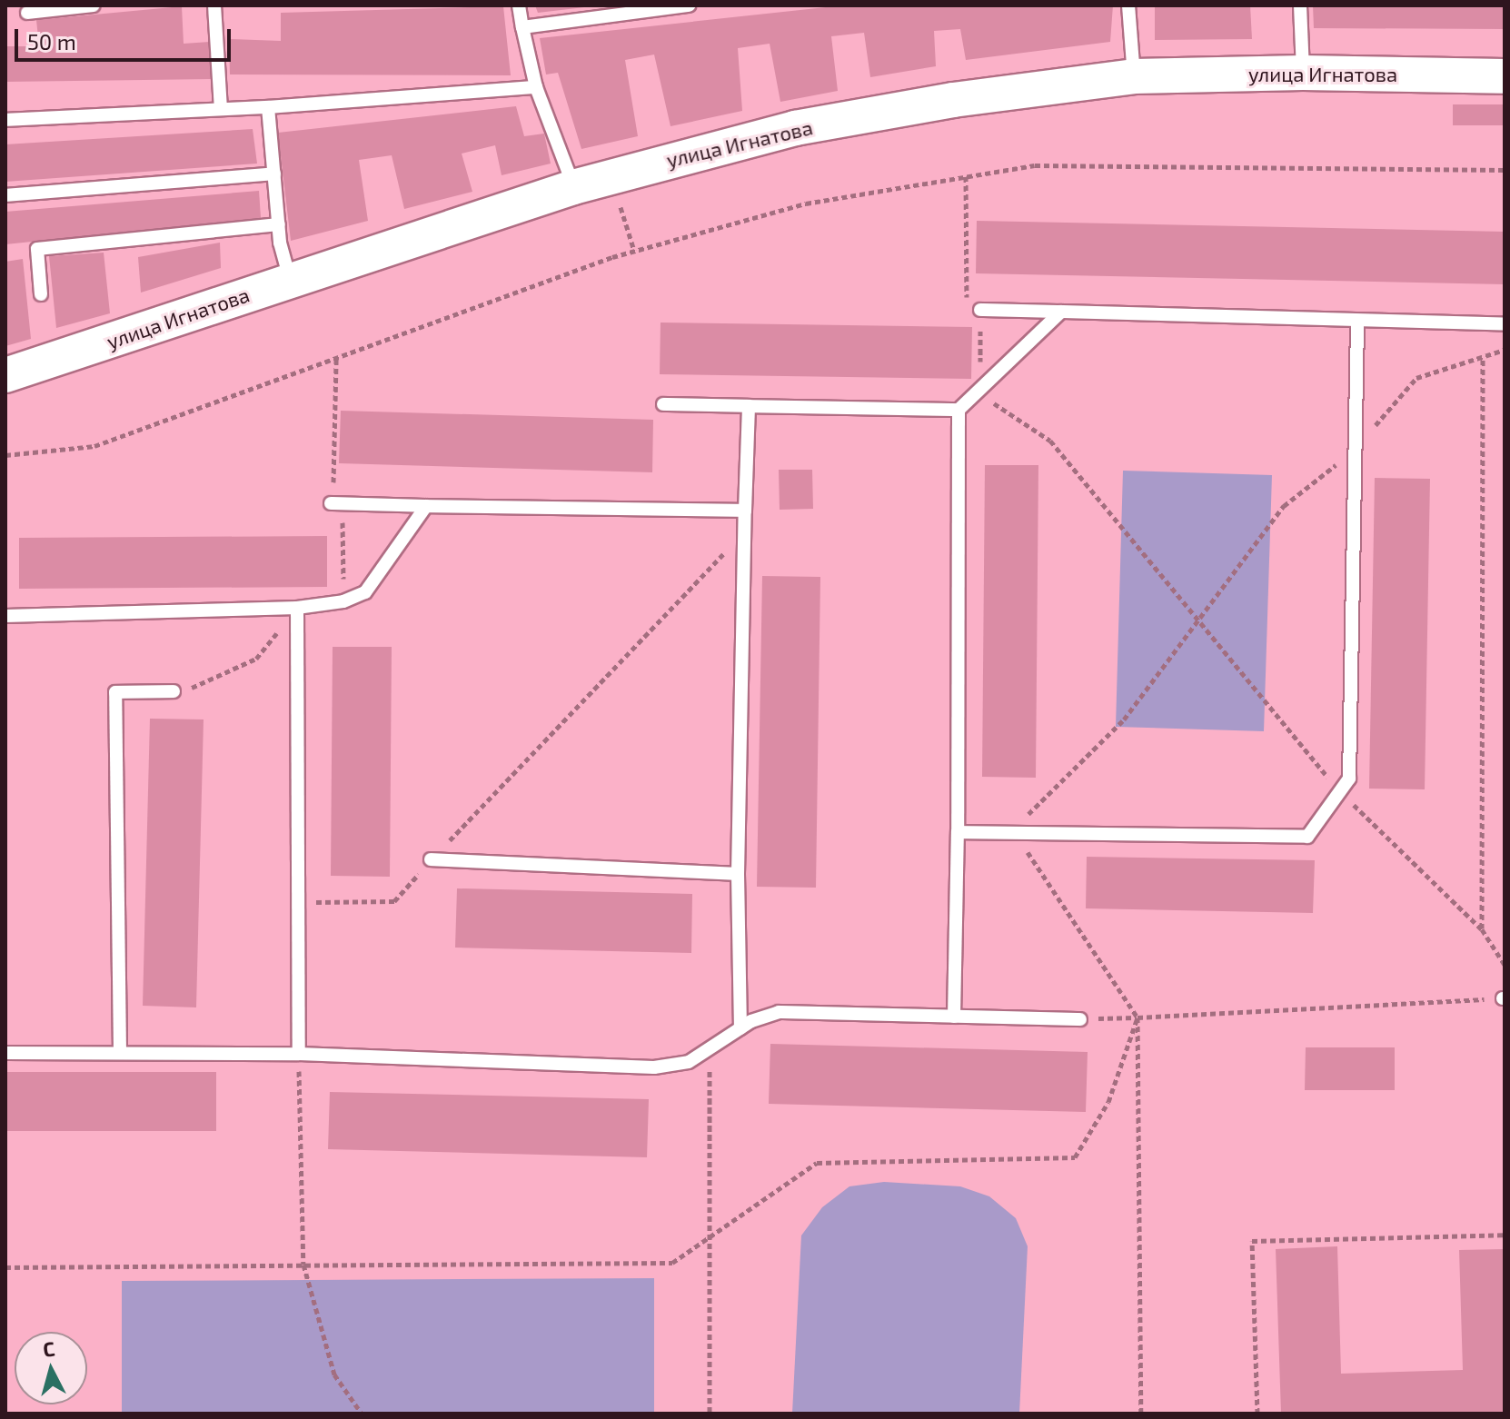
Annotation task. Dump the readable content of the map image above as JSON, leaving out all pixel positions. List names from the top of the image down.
{
  "streets": {
    "main road": ["улица Игнатова"]
  },
  "scale_bar": "50 m",
  "north": "top"
}
